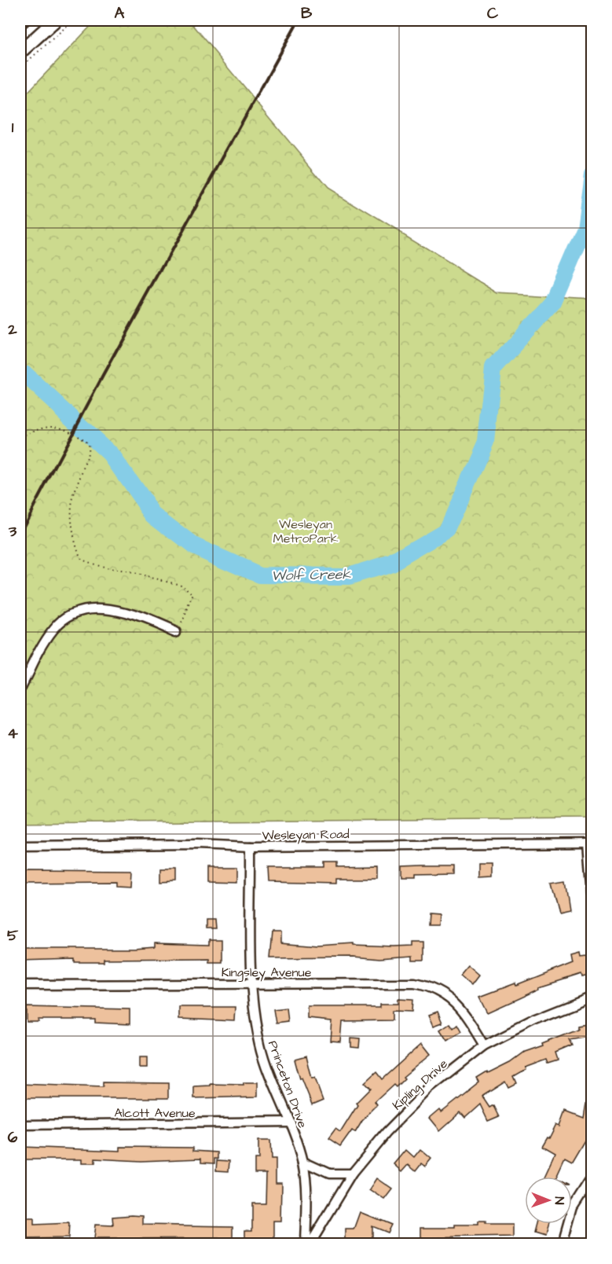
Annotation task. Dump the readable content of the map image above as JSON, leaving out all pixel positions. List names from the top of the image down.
{
  "streets": {
    "street": [
      "Wesleyan Road",
      "Kingsley Avenue",
      "Princeton Drive",
      "Kipling Drive",
      "Alcott Avenue"
    ]
  },
  "crossings": [
    ["Wesleyan Road", "Princeton Drive"],
    ["Kingsley Avenue", "Princeton Drive"],
    ["Kingsley Avenue", "Kipling Drive"],
    ["Princeton Drive", "Alcott Avenue"]
  ],
  "water": ["Wolf Creek"],
  "parks": ["Wesleyan MetroPark"],
  "north": "right",
  "grid": {
    "columns": ["A", "B", "C"],
    "rows": [
      "1",
      "2",
      "3",
      "4",
      "5",
      "6"
    ]
  }
}
